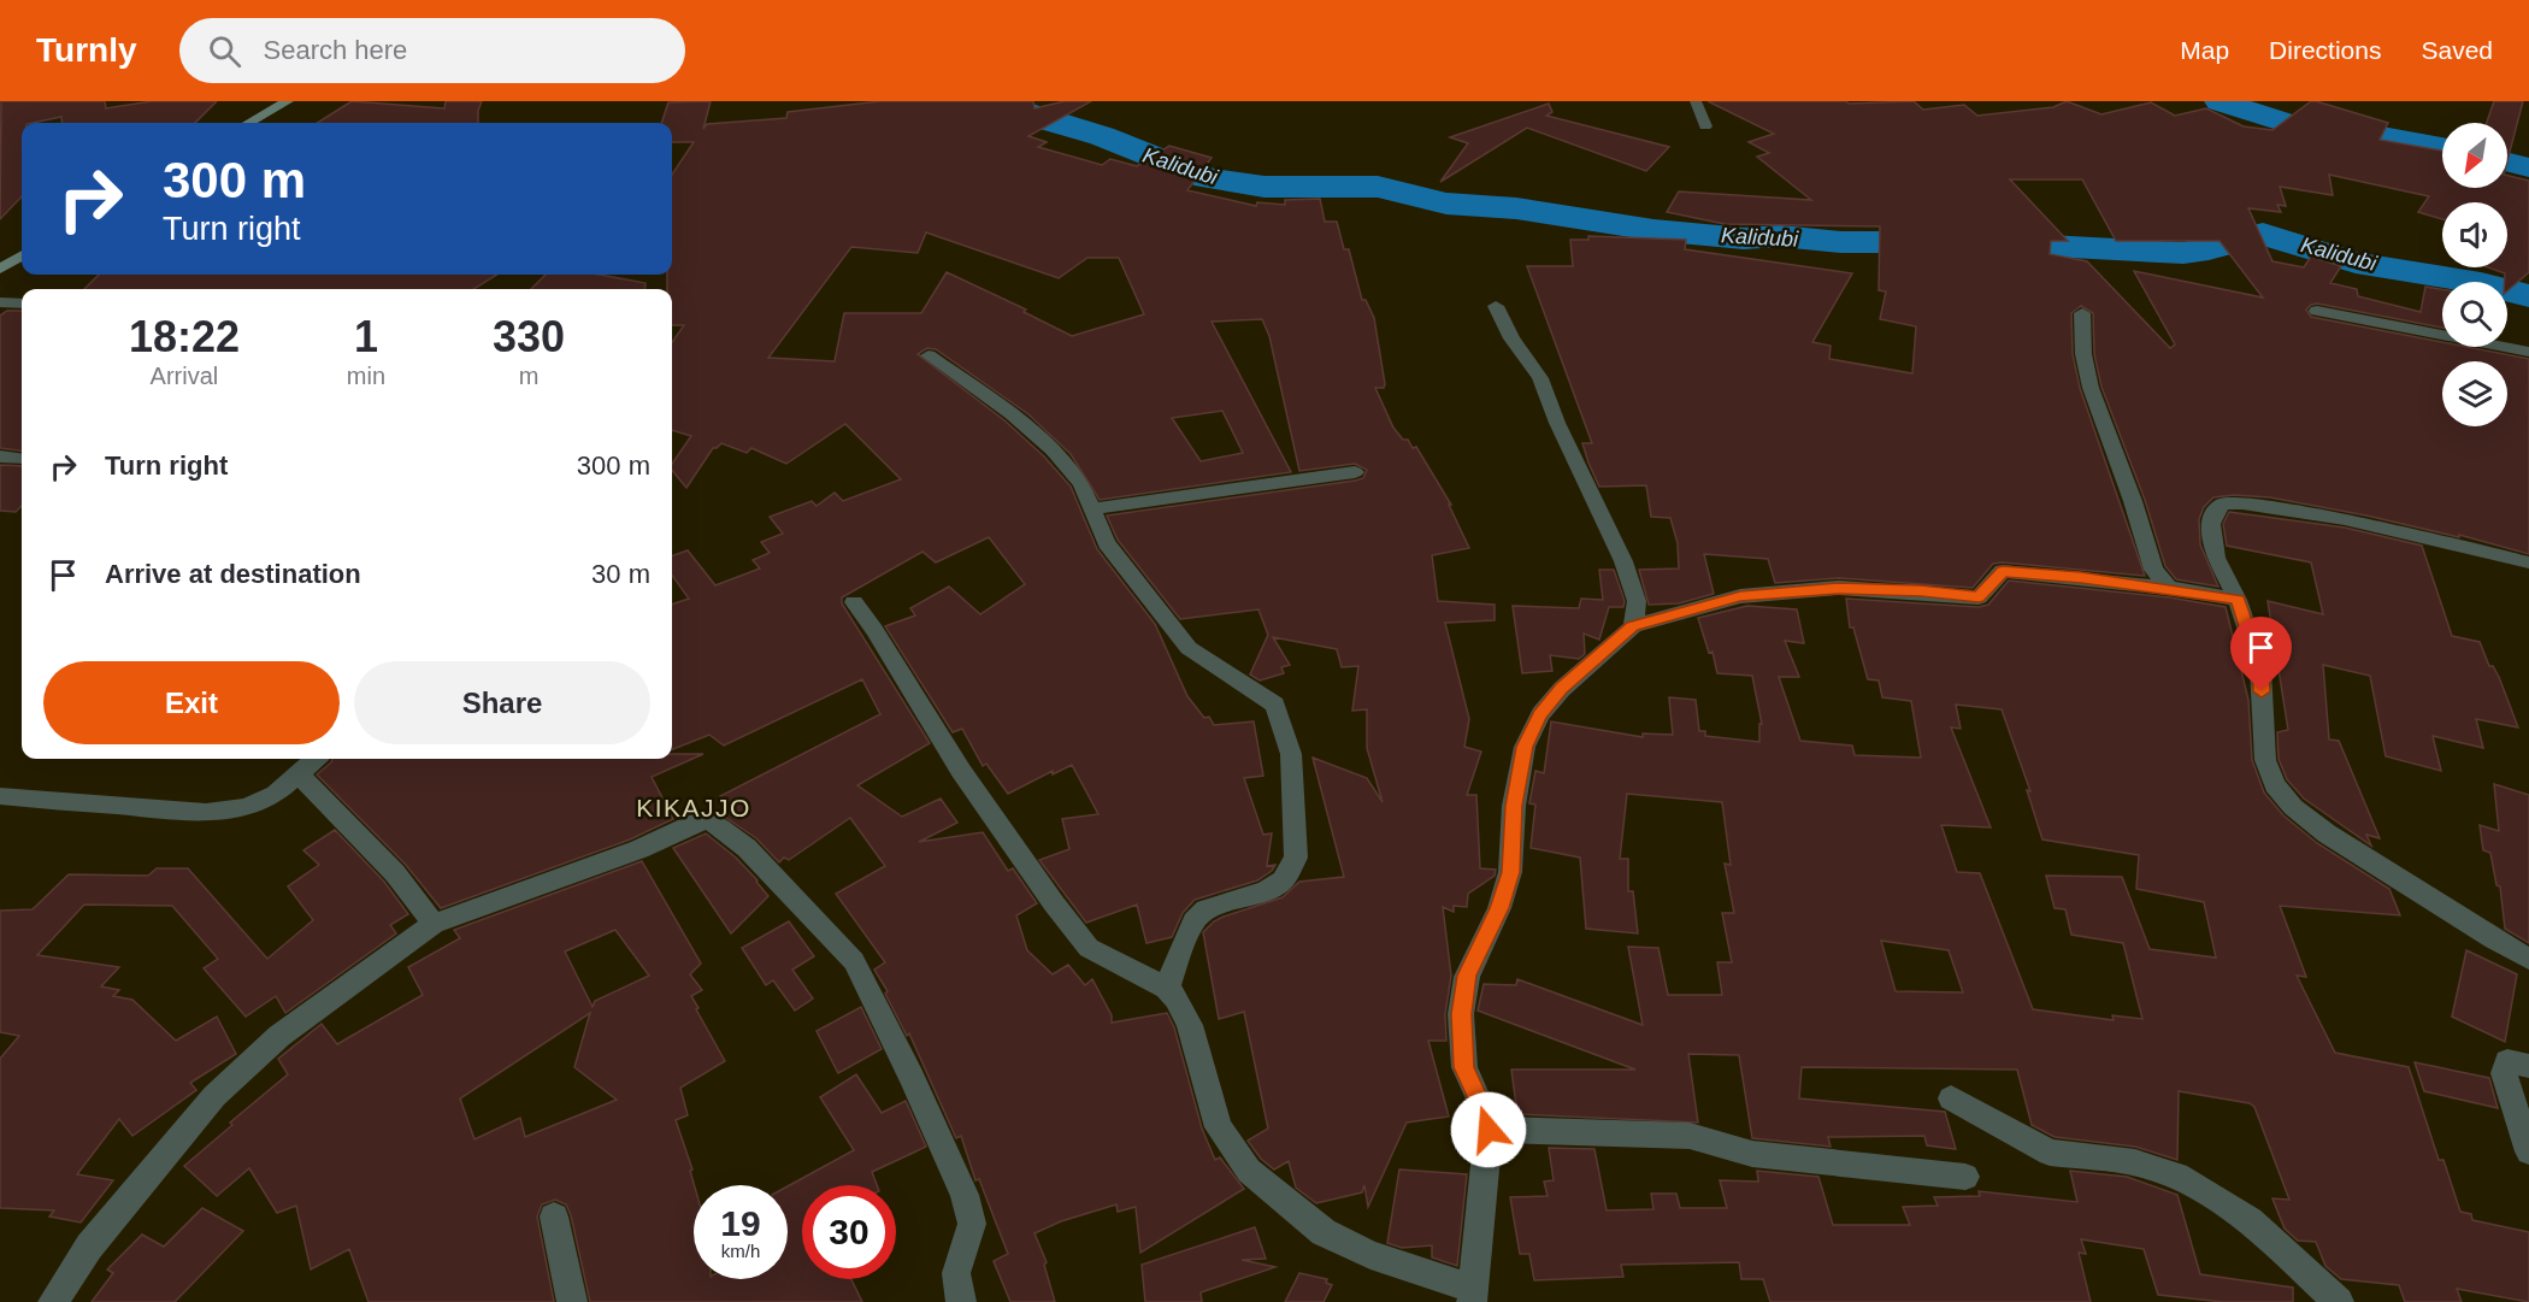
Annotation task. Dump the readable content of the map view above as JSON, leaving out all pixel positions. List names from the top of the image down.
{
  "districts": ["KIKAJJO"],
  "water": ["Kalidubi"],
  "north": "bottom left",
  "page": {
    "header": "Turnly",
    "search": "Search here",
    "nav": ["Map", "Directions", "Saved"],
    "turn": ["300 m", "Turn right"],
    "eta": [
      "18:22",
      "Arrival",
      "1",
      "min",
      "330",
      "m"
    ],
    "list": [
      {
        "name": "Turn right",
        "value": "300 m"
      },
      {
        "name": "Arrive at destination",
        "value": "30 m"
      }
    ],
    "buttons": ["Exit", "Share"],
    "speed": "19 km/h",
    "limit": "30"
  }
}
